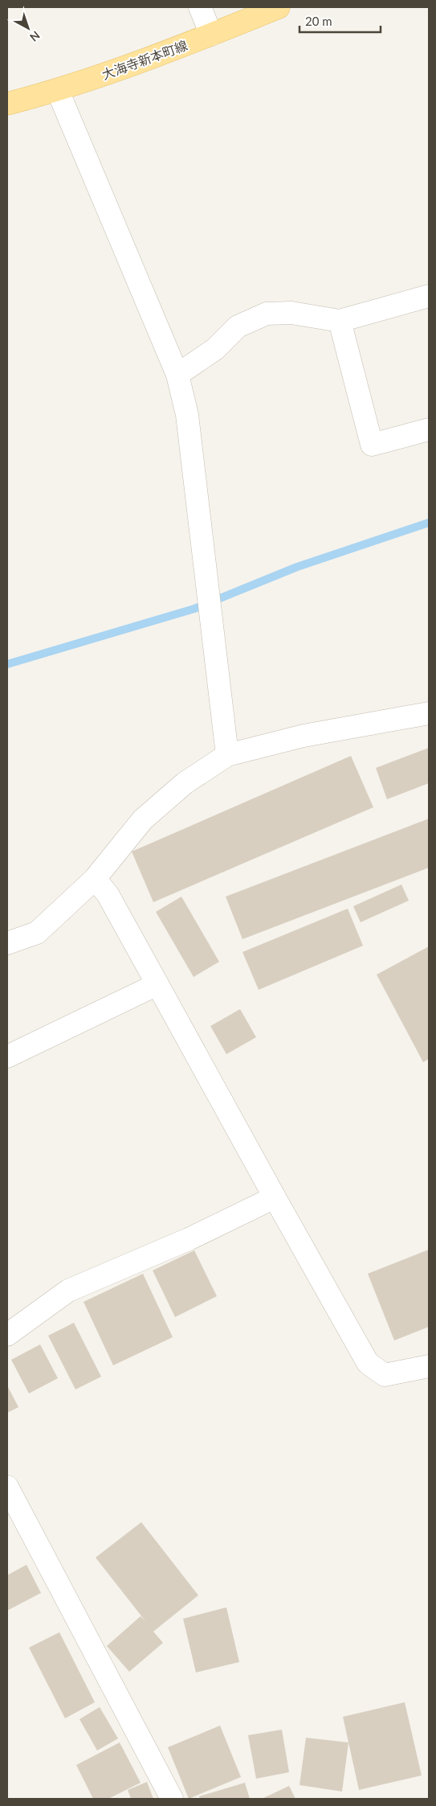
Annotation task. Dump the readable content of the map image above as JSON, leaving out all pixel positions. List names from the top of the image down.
{
  "streets": {
    "main road": ["大海寺新本町線"]
  },
  "scale_bar": "20 m",
  "north": "bottom right"
}
